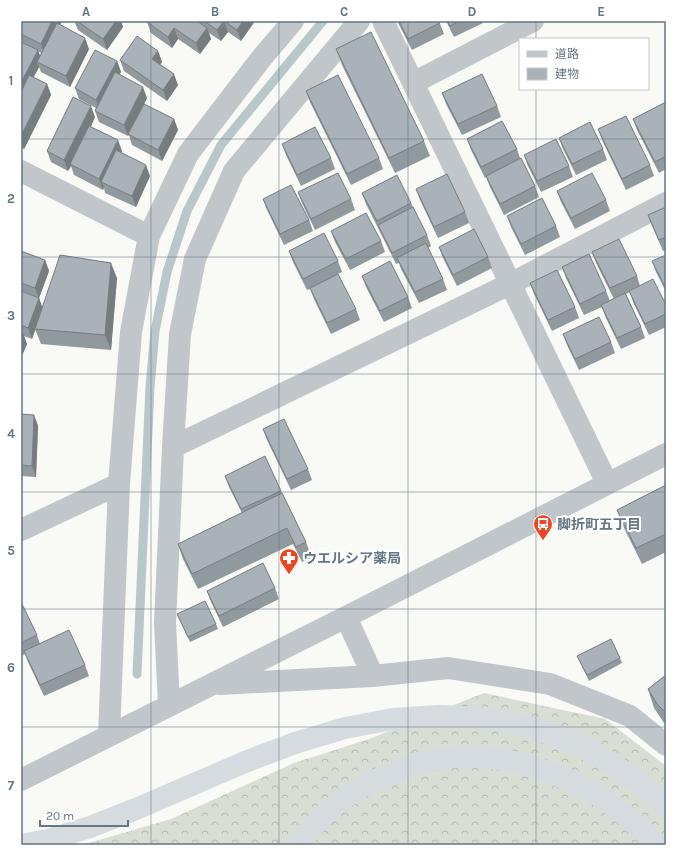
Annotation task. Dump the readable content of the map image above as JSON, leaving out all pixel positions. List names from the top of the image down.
{
  "places": {
    "bus stop": ["脚折町五丁目"],
    "pharmacy": ["ウエルシア薬局"]
  },
  "legend": ["道路", "建物"],
  "scale_bar": "20 m",
  "grid": {
    "columns": [
      "A",
      "B",
      "C",
      "D",
      "E"
    ],
    "rows": [
      "1",
      "2",
      "3",
      "4",
      "5",
      "6",
      "7"
    ]
  }
}
